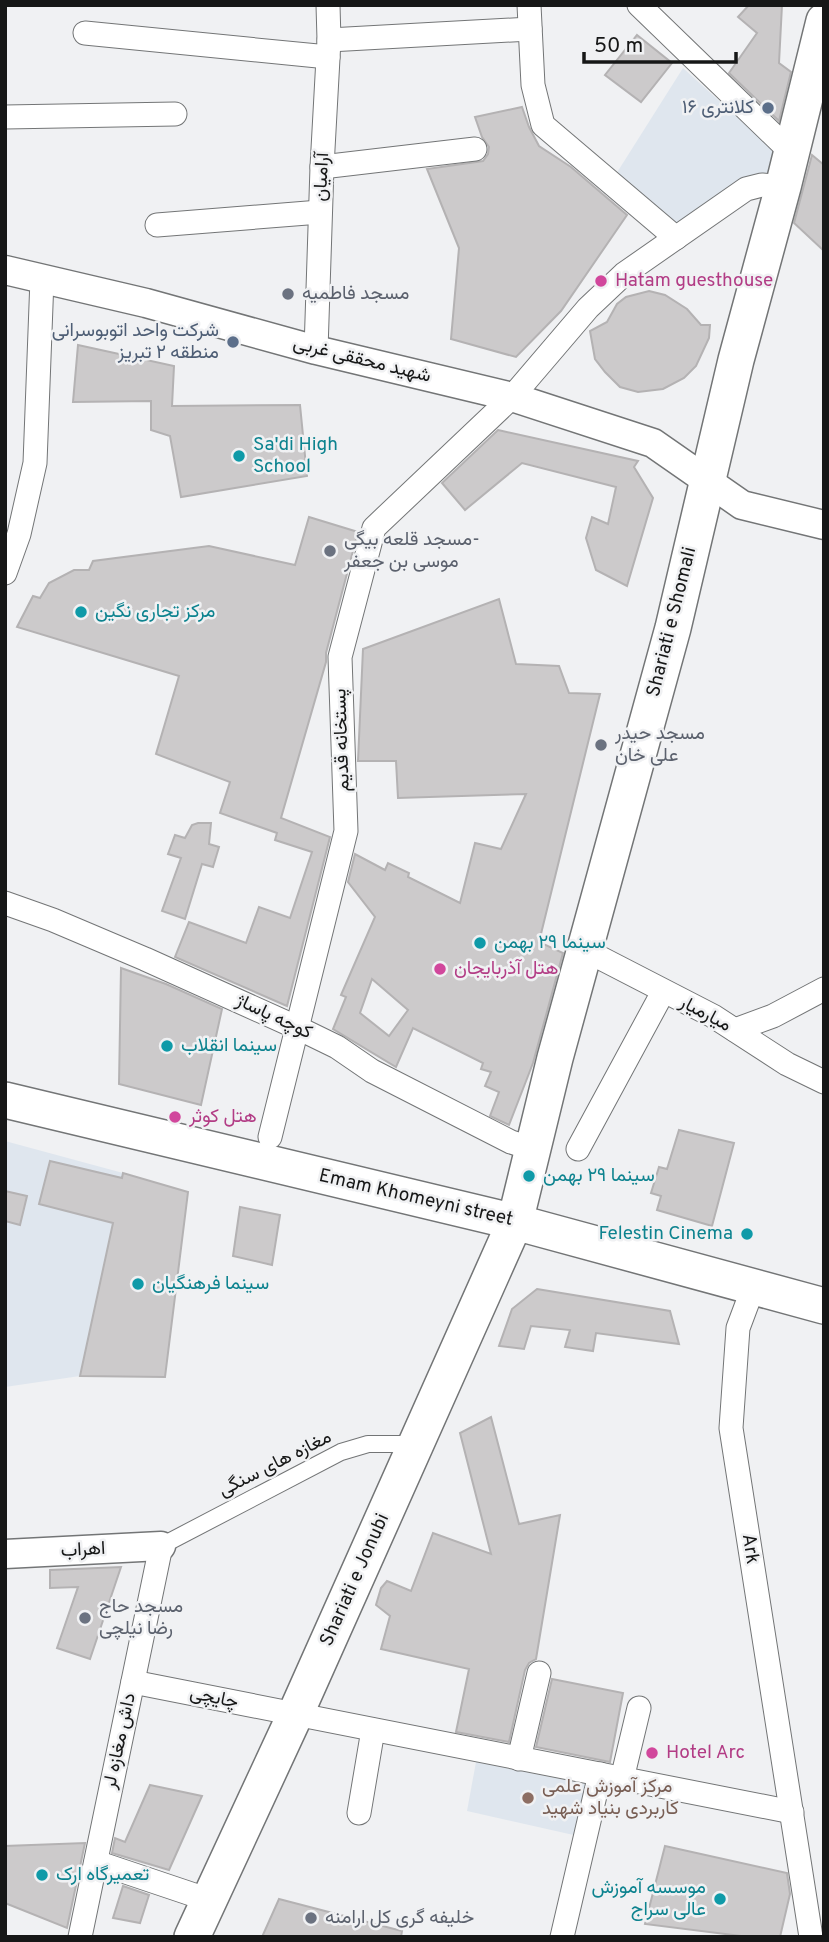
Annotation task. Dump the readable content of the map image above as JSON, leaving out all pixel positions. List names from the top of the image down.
{
  "streets": {
    "main road": ["Shariati e Shomali", "Emam Khomeyni street", "Shariati e Jonubi"],
    "street": [
      "آرامیان",
      "شهید محققی غربی",
      "پستخانه قدیم",
      "میارمیار",
      "کوچه پاساژ",
      "مغازه های سنگی",
      "Ark",
      "اهراب",
      "چایچی",
      "داش مغازه لر"
    ]
  },
  "crossings": [
    ["آرامیان", "شهید محققی غربی"],
    ["شهید محققی غربی", "Shariati e Shomali"],
    ["شهید محققی غربی", "پستخانه قدیم"],
    ["Shariati e Shomali", "پستخانه قدیم"],
    ["Shariati e Shomali", "میارمیار"],
    ["Shariati e Shomali", "کوچه پاساژ"],
    ["Shariati e Shomali", "Emam Khomeyni street"],
    ["Shariati e Shomali", "Shariati e Jonubi"],
    ["پستخانه قدیم", "کوچه پاساژ"],
    ["Emam Khomeyni street", "Ark"],
    ["Emam Khomeyni street", "Shariati e Jonubi"],
    ["مغازه های سنگی", "اهراب"],
    ["مغازه های سنگی", "Shariati e Jonubi"],
    ["مغازه های سنگی", "داش مغازه لر"],
    ["اهراب", "داش مغازه لر"],
    ["Shariati e Jonubi", "چایچی"],
    ["چایچی", "داش مغازه لر"]
  ],
  "places": [
    "کلانتری ۱۶",
    "Hatam guesthouse",
    "مسجد فاطمیه",
    "شرکت واحد اتوبوسرانی منطقه ۲ تبریز",
    "Sa'di High School",
    "مسجد قلعه بیگی- موسی بن جعفر",
    "مرکز تجاری نگین",
    "مسجد حیدر علی خان",
    "سینما ۲۹ بهمن",
    "هتل آذربایجان",
    "سینما انقلاب",
    "هتل کوثر",
    "سینما ٢٩ بهمن",
    "Felestin Cinema",
    "سینما فرهنگیان",
    "مسجد حاج رضا نیلچی",
    "Hotel Arc",
    "مرکز آموزش علمی کاربردی بنیاد شهید",
    "تعمیرگاه ارک",
    "موسسه آموزش عالی سراج",
    "خلیفه گری کل ارامنه"
  ],
  "scale_bar": "50 m"
}
